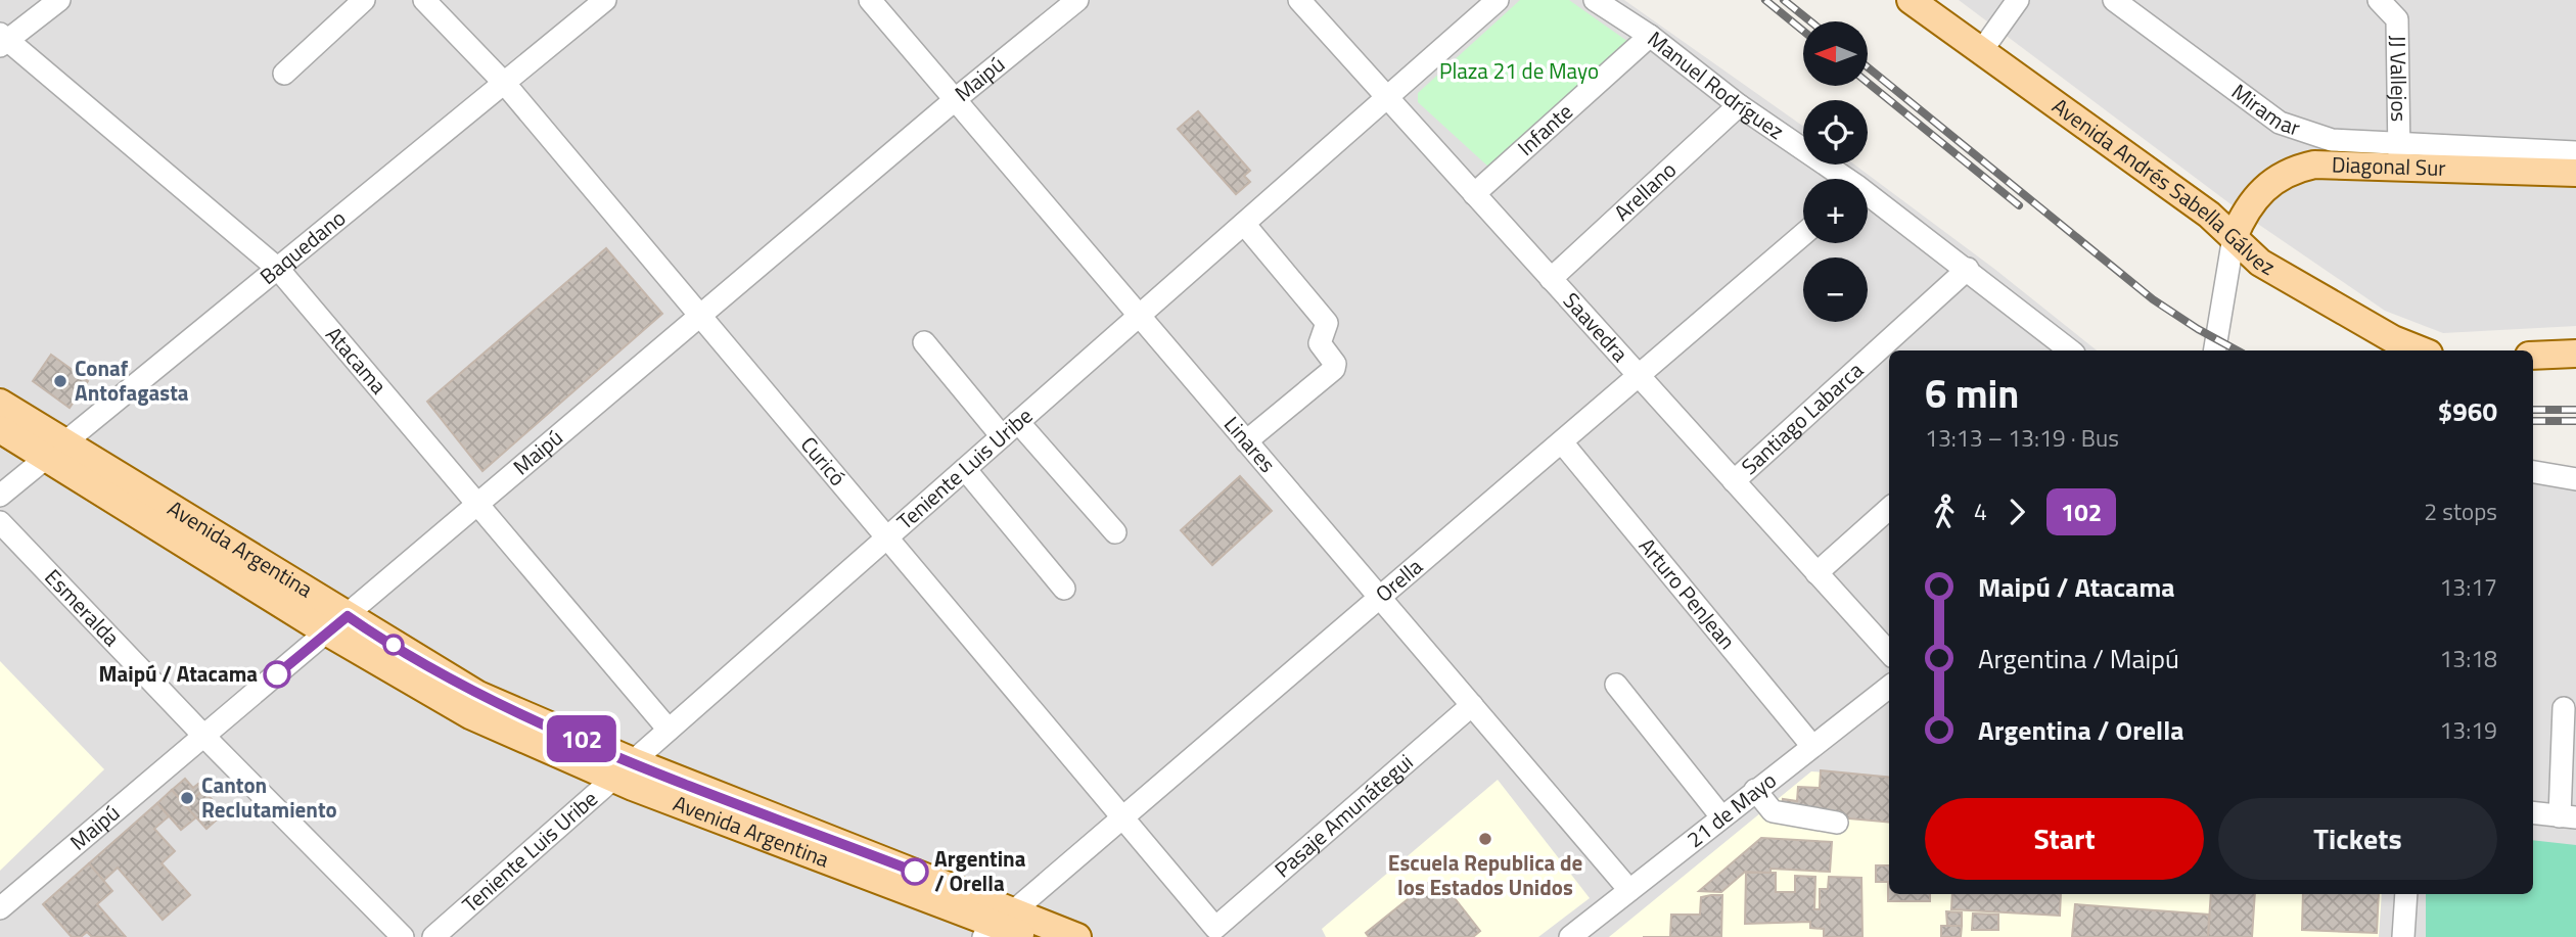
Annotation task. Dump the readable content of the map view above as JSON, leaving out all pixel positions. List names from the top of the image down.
{
  "streets": {
    "main road": ["Diagonal Sur", "Avenida Andrés Sabella Gálvez", "Avenida Argentina"],
    "street": [
      "Maipú",
      "JJ Vallejos",
      "Manuel Rodríguez",
      "Miramar",
      "Infante",
      "Arellano",
      "Baquedano",
      "Saavedra",
      "Atacama",
      "Santiago Labarca",
      "Linares",
      "Curicó",
      "Teniente Luis Uribe",
      "Orella",
      "Arturo PenJean",
      "Esmeralda",
      "21 de Mayo",
      "Pasaje Amunátegui"
    ]
  },
  "crossings": [
    ["Maipú", "Atacama"],
    ["Maipú", "Linares"],
    ["Maipú", "Curicó"],
    ["Maipú", "Avenida Argentina"],
    ["Maipú", "Esmeralda"],
    ["JJ Vallejos", "Miramar"],
    ["JJ Vallejos", "Diagonal Sur"],
    ["Manuel Rodríguez", "Infante"],
    ["Manuel Rodríguez", "Arellano"],
    ["Manuel Rodríguez", "Santiago Labarca"],
    ["Miramar", "Diagonal Sur"],
    ["Infante", "Saavedra"],
    ["Diagonal Sur", "Avenida Andrés Sabella Gálvez"],
    ["Arellano", "Saavedra"],
    ["Baquedano", "Atacama"],
    ["Baquedano", "Curicó"],
    ["Baquedano", "Avenida Argentina"],
    ["Saavedra", "Santiago Labarca"],
    ["Saavedra", "Teniente Luis Uribe"],
    ["Saavedra", "Orella"],
    ["Atacama", "Teniente Luis Uribe"],
    ["Linares", "Teniente Luis Uribe"],
    ["Linares", "Orella"],
    ["Linares", "21 de Mayo"],
    ["Linares", "Pasaje Amunátegui"],
    ["Curicó", "Teniente Luis Uribe"],
    ["Curicó", "Orella"],
    ["Curicó", "Pasaje Amunátegui"],
    ["Teniente Luis Uribe", "Avenida Argentina"],
    ["Avenida Argentina", "Orella"],
    ["Orella", "Arturo PenJean"],
    ["Arturo PenJean", "21 de Mayo"]
  ],
  "parks": ["Plaza 21 de Mayo"],
  "places": [
    "Conaf Antofagasta",
    "Maipú / Atacama",
    "Canton Reclutamiento",
    "Escuela Republica de los Estados Unidos",
    "Argentina / Orella"
  ],
  "lines": ["bus line 102"],
  "north": "left",
  "page": {
    "on_map": "102",
    "map_buttons": ["+", "−"],
    "heading": ["6 min", "13:13 – 13:19 · Bus", "$960"],
    "legs": ["4", "102", "2 stops"],
    "list": [
      {
        "name": "Maipú / Atacama",
        "value": "13:17"
      },
      {
        "name": "Argentina / Maipú",
        "value": "13:18"
      },
      {
        "name": "Argentina / Orella",
        "value": "13:19"
      }
    ],
    "buttons": ["Start", "Tickets"]
  }
}
